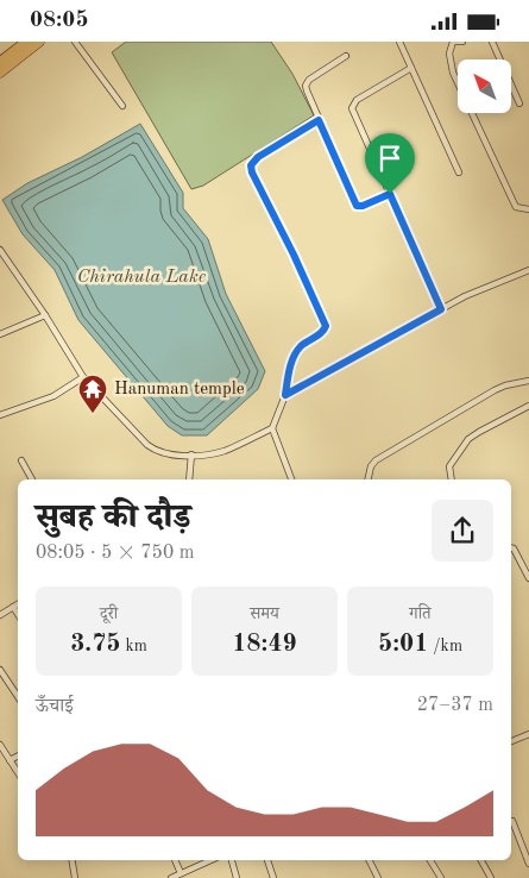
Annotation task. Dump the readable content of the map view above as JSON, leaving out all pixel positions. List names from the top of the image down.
{
  "water": ["Chirahula Lake"],
  "places": {
    "temple": ["Hanuman temple"]
  },
  "north": "top left",
  "page": {
    "status": "08:05",
    "heading": ["सुबह की दौड़", "08:05 · 5 × 750 m"],
    "stats": [
      ["दूरी", "3.75 km"],
      ["समय", "18:49"],
      ["गति", "5:01 /km"]
    ],
    "chart": ["ऊँचाई", "27–37 m"]
  }
}
